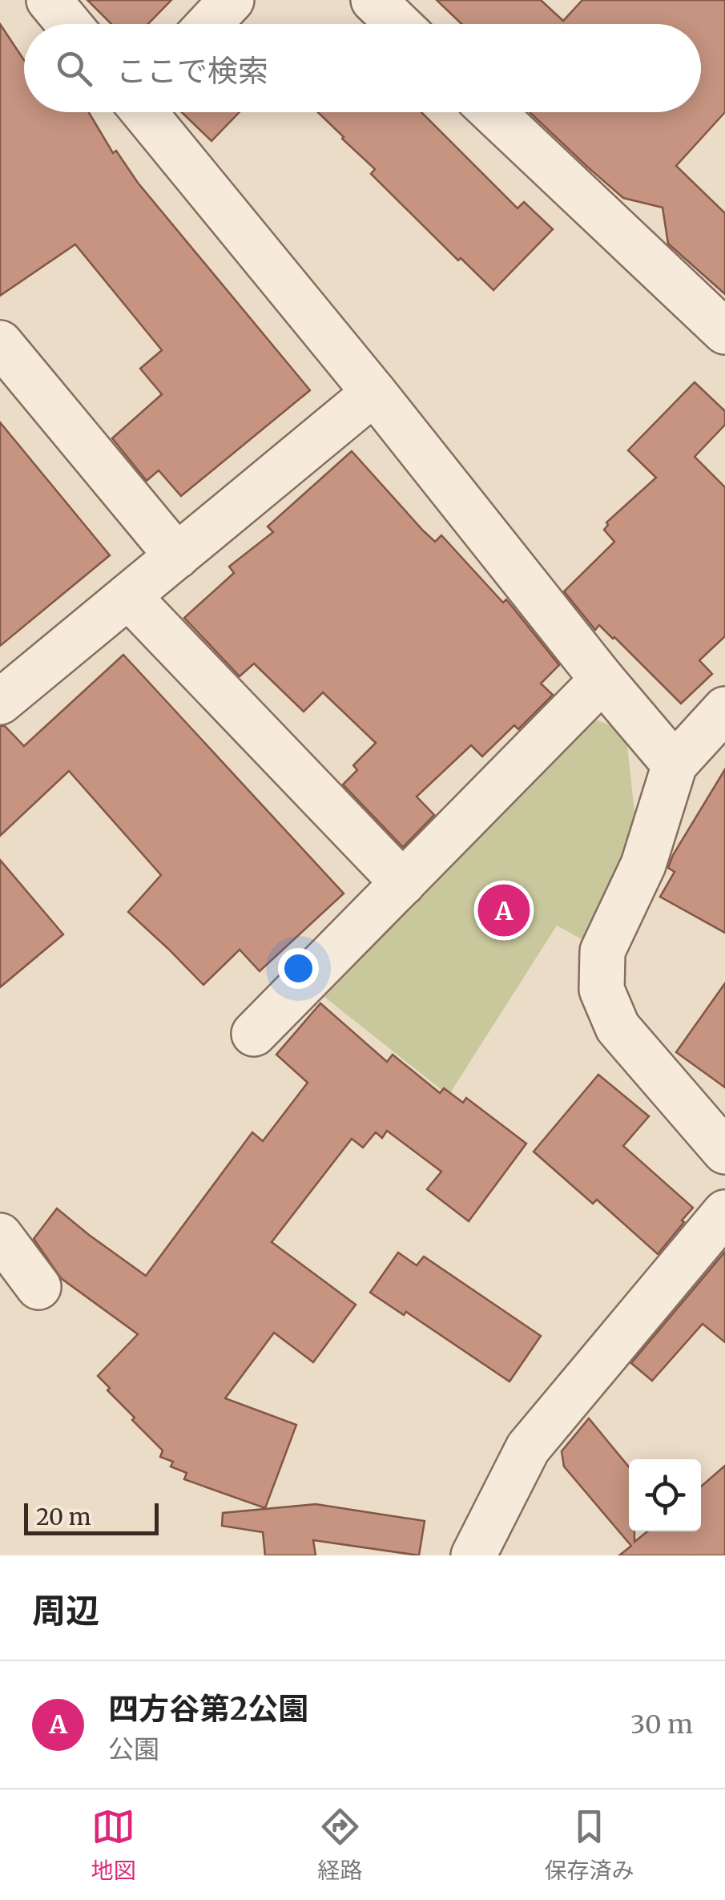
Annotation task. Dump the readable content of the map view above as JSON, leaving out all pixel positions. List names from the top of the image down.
{
  "scale_bar": "20 m",
  "page": {
    "search": "ここで検索",
    "pins": "A",
    "scale": "20 m",
    "heading": "周辺",
    "list": [
      {
        "mark": "A",
        "name": "四方谷第2公園",
        "note": "公園",
        "value": "30 m"
      }
    ],
    "nav": ["地図", "経路", "保存済み"]
  }
}
